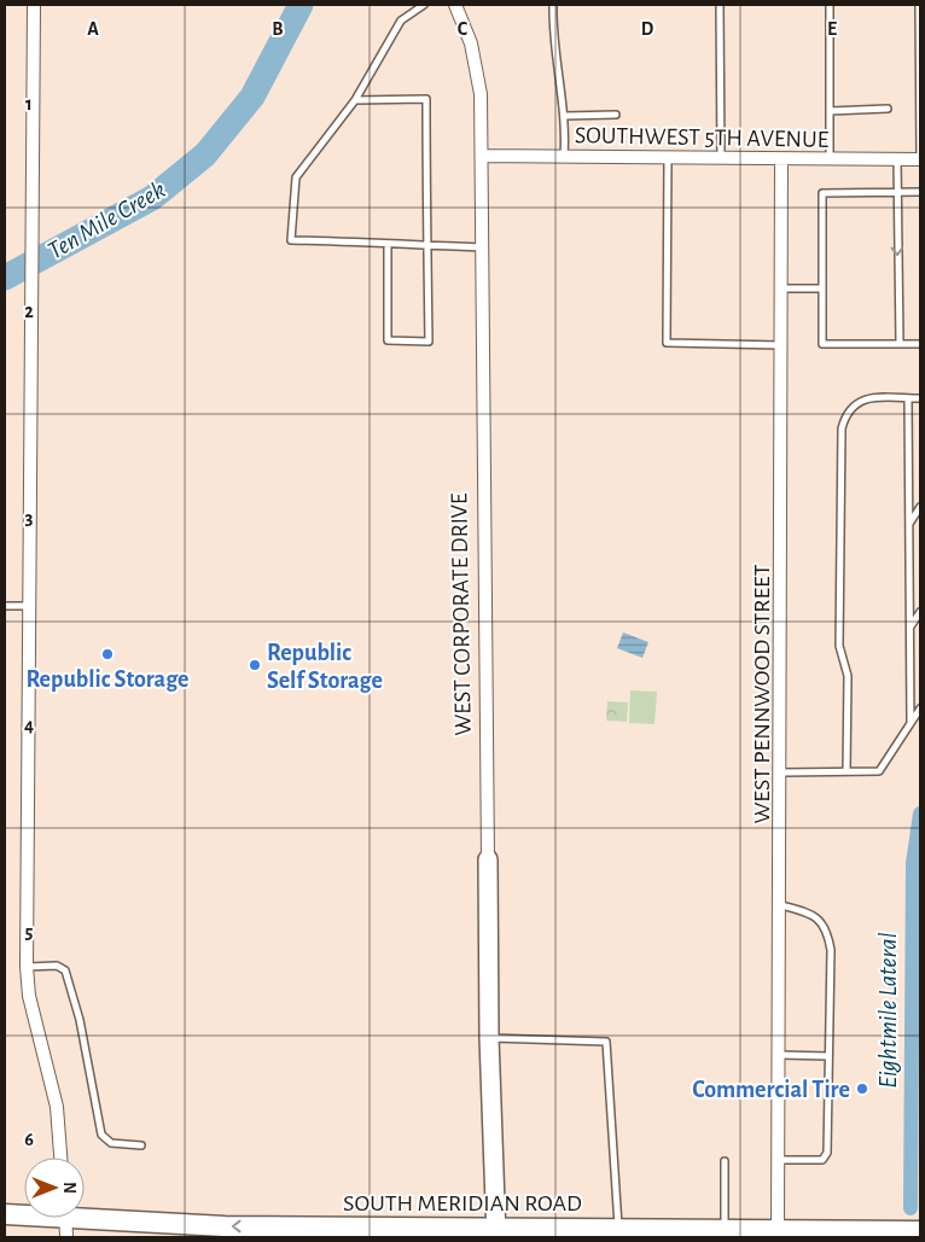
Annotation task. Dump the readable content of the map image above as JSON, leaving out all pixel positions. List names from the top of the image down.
{
  "streets": {
    "main road": ["SOUTH MERIDIAN ROAD"],
    "street": ["SOUTHWEST 5TH AVENUE", "WEST CORPORATE DRIVE", "WEST PENNWOOD STREET"]
  },
  "crossings": [
    ["SOUTHWEST 5TH AVENUE", "WEST CORPORATE DRIVE"],
    ["SOUTHWEST 5TH AVENUE", "WEST PENNWOOD STREET"],
    ["WEST CORPORATE DRIVE", "SOUTH MERIDIAN ROAD"],
    ["WEST PENNWOOD STREET", "SOUTH MERIDIAN ROAD"]
  ],
  "one_way": ["SOUTH MERIDIAN ROAD"],
  "water": ["Ten Mile Creek", "Eightmile Lateral"],
  "places": ["Republic Storage", "Republic Self Storage", "Commercial Tire"],
  "north": "right",
  "grid": {
    "columns": [
      "A",
      "B",
      "C",
      "D",
      "E"
    ],
    "rows": [
      "1",
      "2",
      "3",
      "4",
      "5",
      "6"
    ]
  }
}
